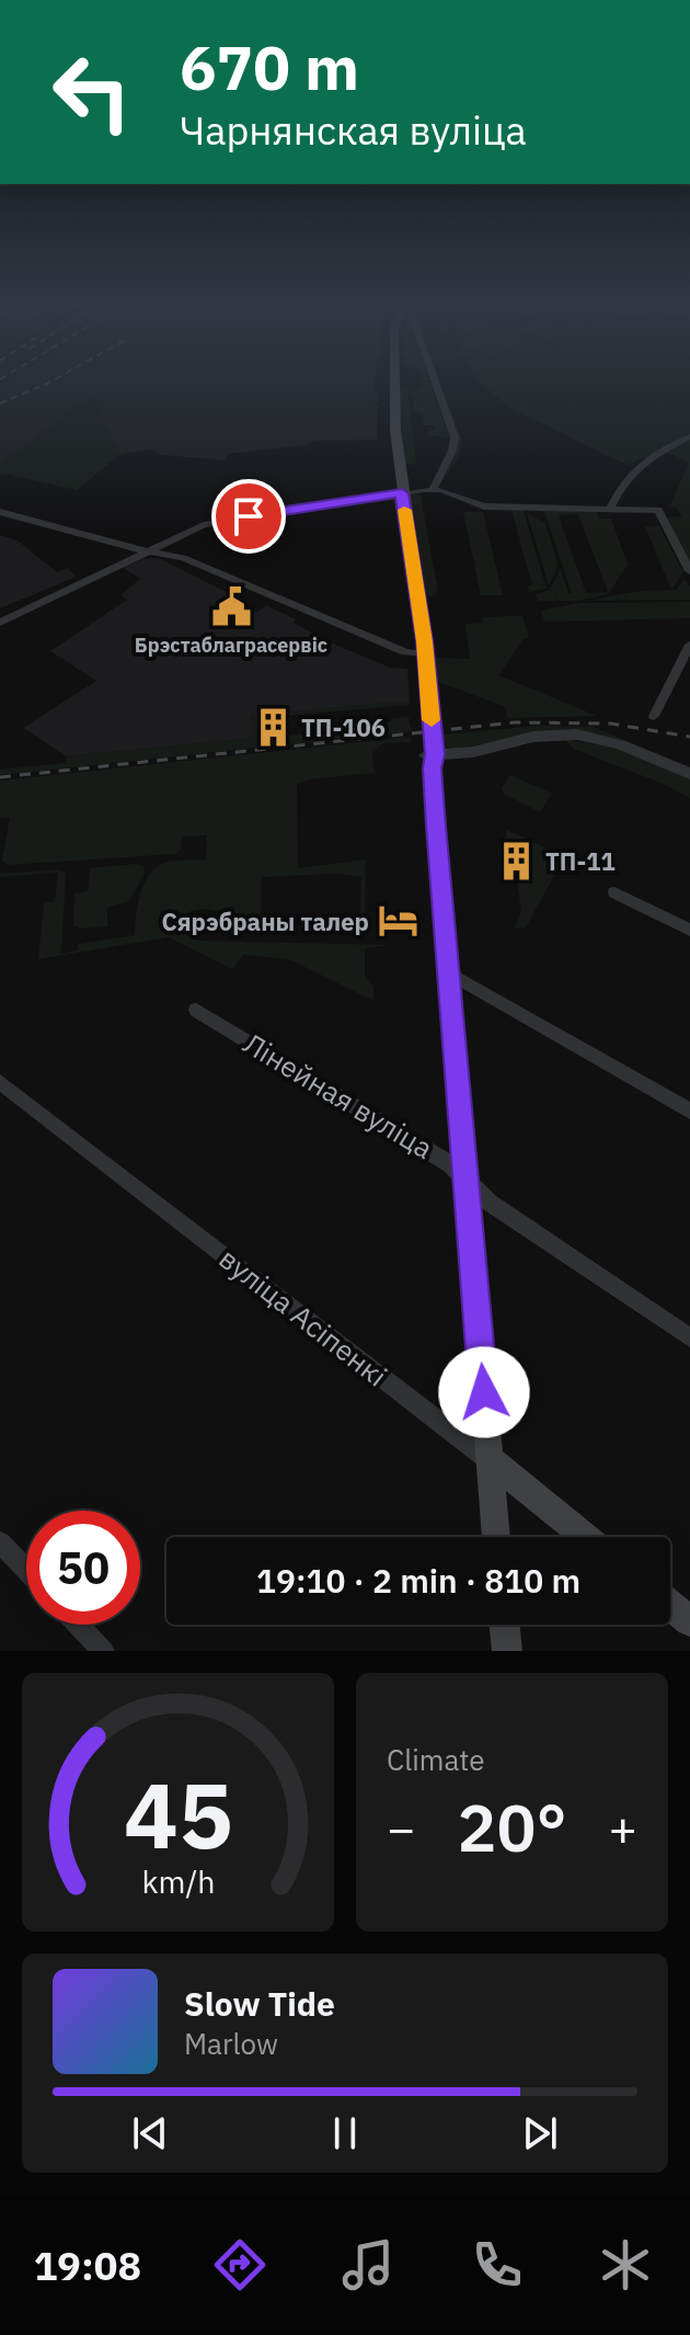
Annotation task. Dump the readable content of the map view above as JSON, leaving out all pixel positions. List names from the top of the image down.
{
  "streets": {
    "main road": ["вуліца Асіпенкі"],
    "street": ["Лінейная вуліца"]
  },
  "places": {
    "public building": ["Брэстаблаграсервіс"],
    "building": ["ТП-106", "ТП-11"],
    "hotel": ["Сярэбраны талер"]
  },
  "page": {
    "turn": ["670 m", "Чарнянская вуліца"],
    "limit": "50",
    "trip": "19:10 · 2 min · 810 m",
    "tile": "Climate",
    "heat": ["−", "20°", "+"],
    "song": ["Slow Tide", "Marlow"],
    "tabs": "19:08",
    "gauge": ["45", "km/h"]
  }
}
